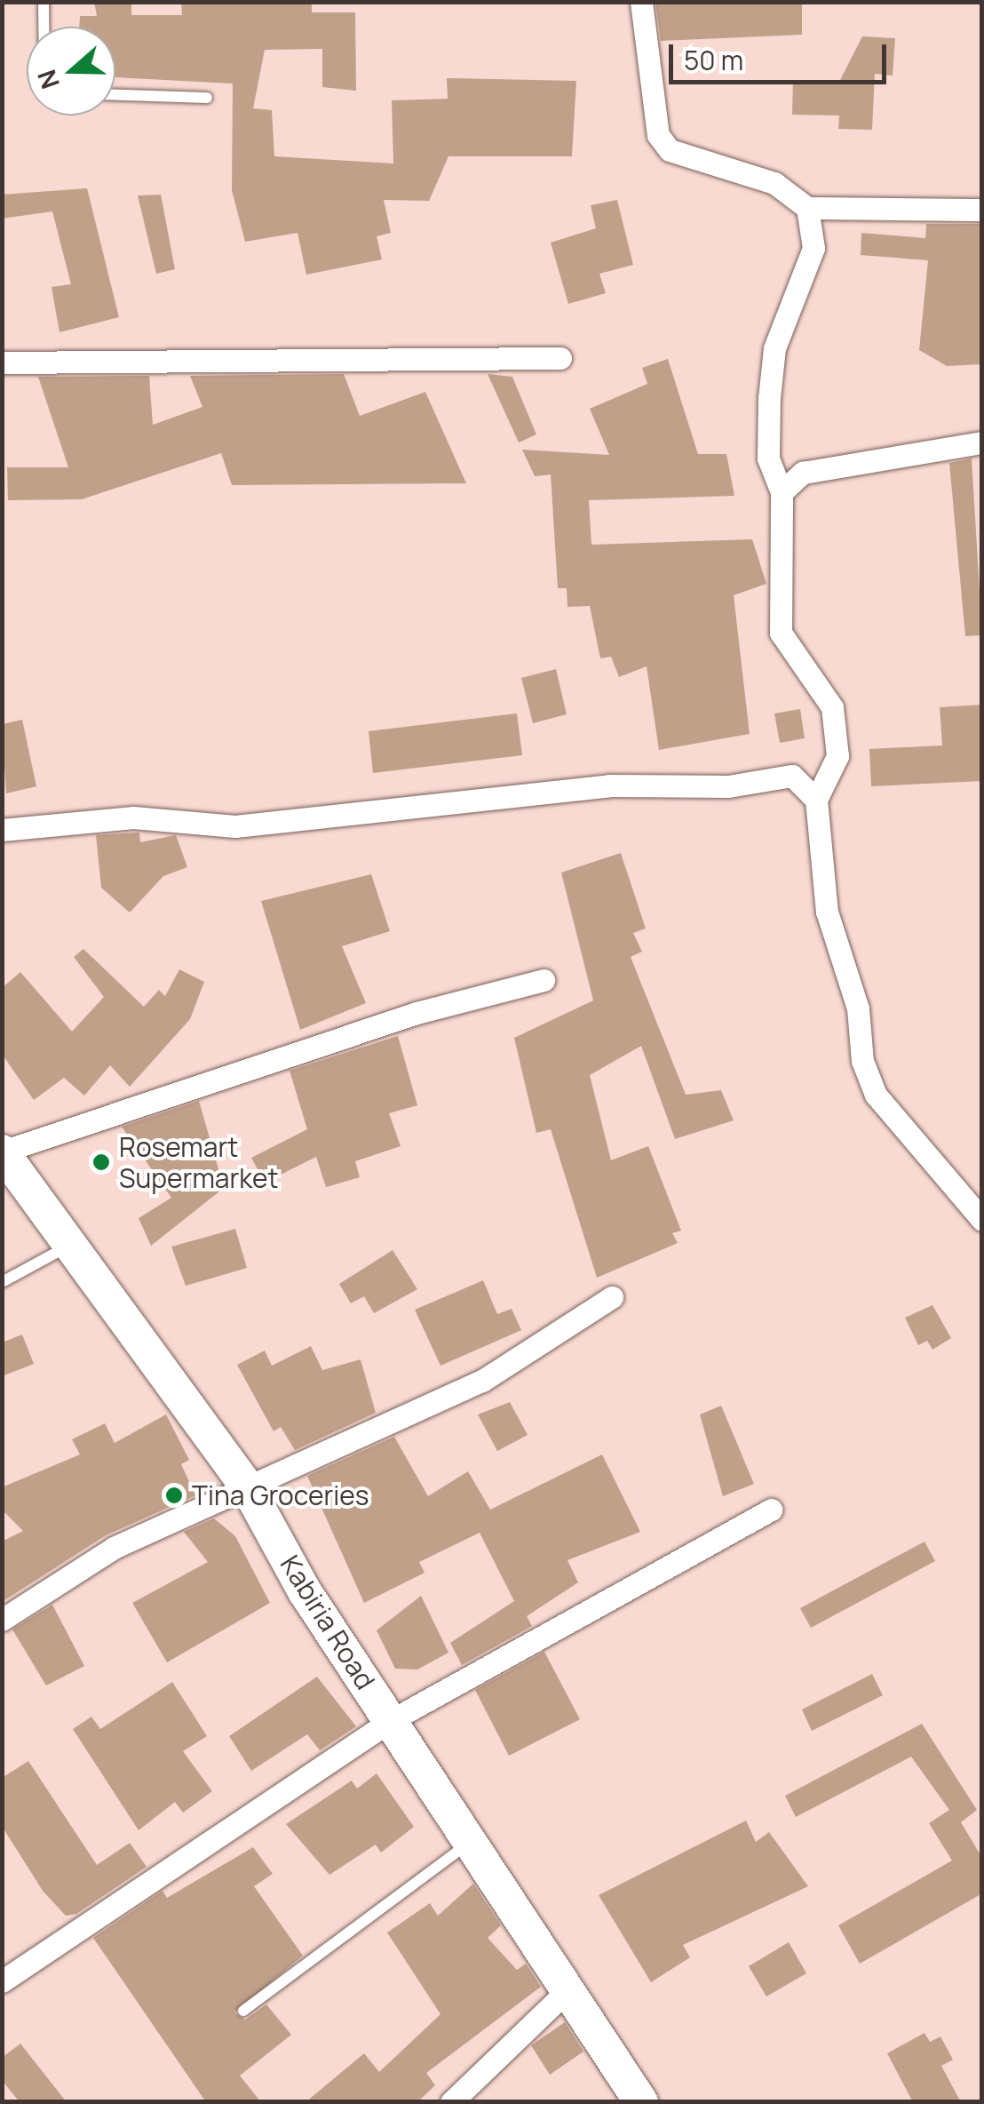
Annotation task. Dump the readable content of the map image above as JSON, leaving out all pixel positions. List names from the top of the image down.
{
  "streets": {
    "main road": ["Kabiria Road"]
  },
  "places": ["Rosemart Supermarket", "Tina Groceries"],
  "scale_bar": "50 m",
  "north": "left"
}
